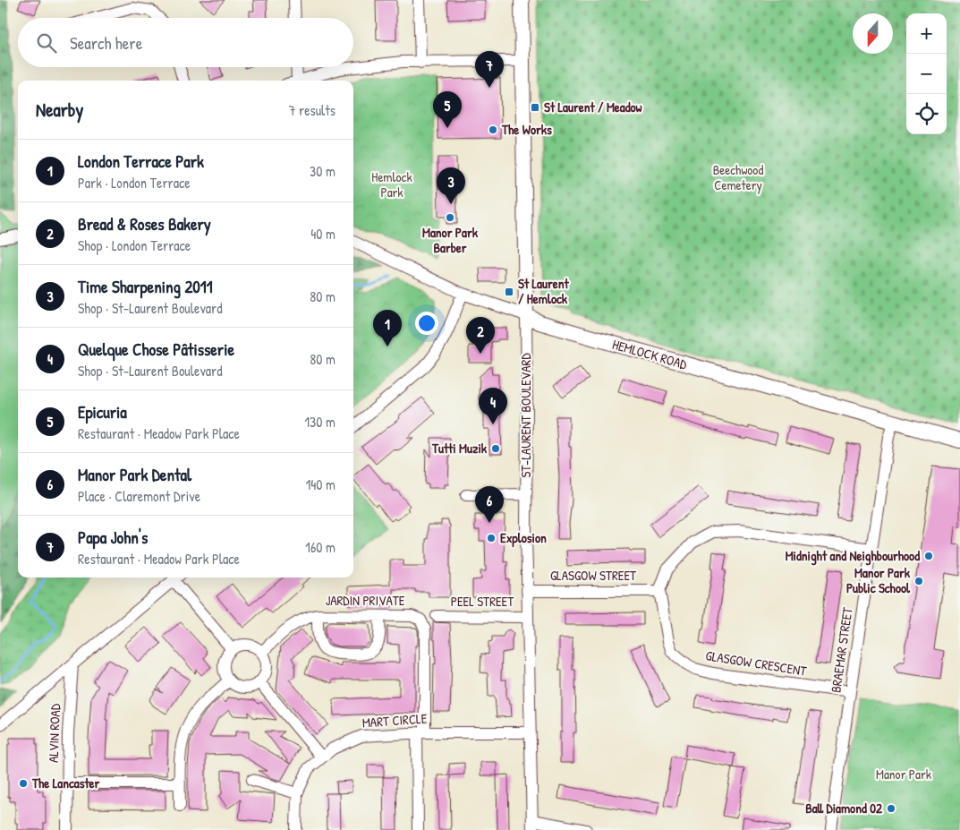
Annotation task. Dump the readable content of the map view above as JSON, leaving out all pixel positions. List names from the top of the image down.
{
  "streets": {
    "main road": ["HEMLOCK ROAD", "ST-LAURENT BOULEVARD"],
    "street": [
      "GLASGOW STREET",
      "JARDIN PRIVATE",
      "PEEL STREET",
      "BRAEMAR STREET",
      "GLASGOW CRESCENT",
      "MART CIRCLE",
      "ALVIN ROAD"
    ]
  },
  "crossings": [
    ["HEMLOCK ROAD", "ST-LAURENT BOULEVARD"],
    ["HEMLOCK ROAD", "BRAEMAR STREET"],
    ["ST-LAURENT BOULEVARD", "GLASGOW STREET"],
    ["ST-LAURENT BOULEVARD", "PEEL STREET"],
    ["ST-LAURENT BOULEVARD", "MART CIRCLE"],
    ["GLASGOW STREET", "GLASGOW CRESCENT"],
    ["JARDIN PRIVATE", "MART CIRCLE"],
    ["BRAEMAR STREET", "GLASGOW CRESCENT"]
  ],
  "parks": ["Beechwood Cemetery", "Hemlock Park", "Manor Park"],
  "places": {
    "transit": ["St Laurent / Meadow", "St Laurent / Hemlock"],
    "other": [
      "The Works",
      "Manor Park Barber",
      "Tutti Muzik",
      "Explosion",
      "Midnight and Neighbourhood",
      "Manor Park Public School",
      "The Lancaster",
      "Ball Diamond 02"
    ]
  },
  "north": "bottom",
  "page": {
    "map_buttons": ["+", "−"],
    "search": "Search here",
    "pins": [
      "7",
      "5",
      "3",
      "1",
      "2",
      "4",
      "6"
    ],
    "heading": ["Nearby", "7 results"],
    "list": [
      {
        "mark": "1",
        "name": "London Terrace Park",
        "note": "Park · London Terrace",
        "value": "30 m"
      },
      {
        "mark": "2",
        "name": "Bread & Roses Bakery",
        "note": "Shop · London Terrace",
        "value": "40 m"
      },
      {
        "mark": "3",
        "name": "Time Sharpening 2011",
        "note": "Shop · St-Laurent Boulevard",
        "value": "80 m"
      },
      {
        "mark": "4",
        "name": "Quelque Chose Pâtisserie",
        "note": "Shop · St-Laurent Boulevard",
        "value": "80 m"
      },
      {
        "mark": "5",
        "name": "Epicuria",
        "note": "Restaurant · Meadow Park Place",
        "value": "130 m"
      },
      {
        "mark": "6",
        "name": "Manor Park Dental",
        "note": "Place · Claremont Drive",
        "value": "140 m"
      },
      {
        "mark": "7",
        "name": "Papa John's",
        "note": "Restaurant · Meadow Park Place",
        "value": "160 m"
      }
    ]
  }
}
